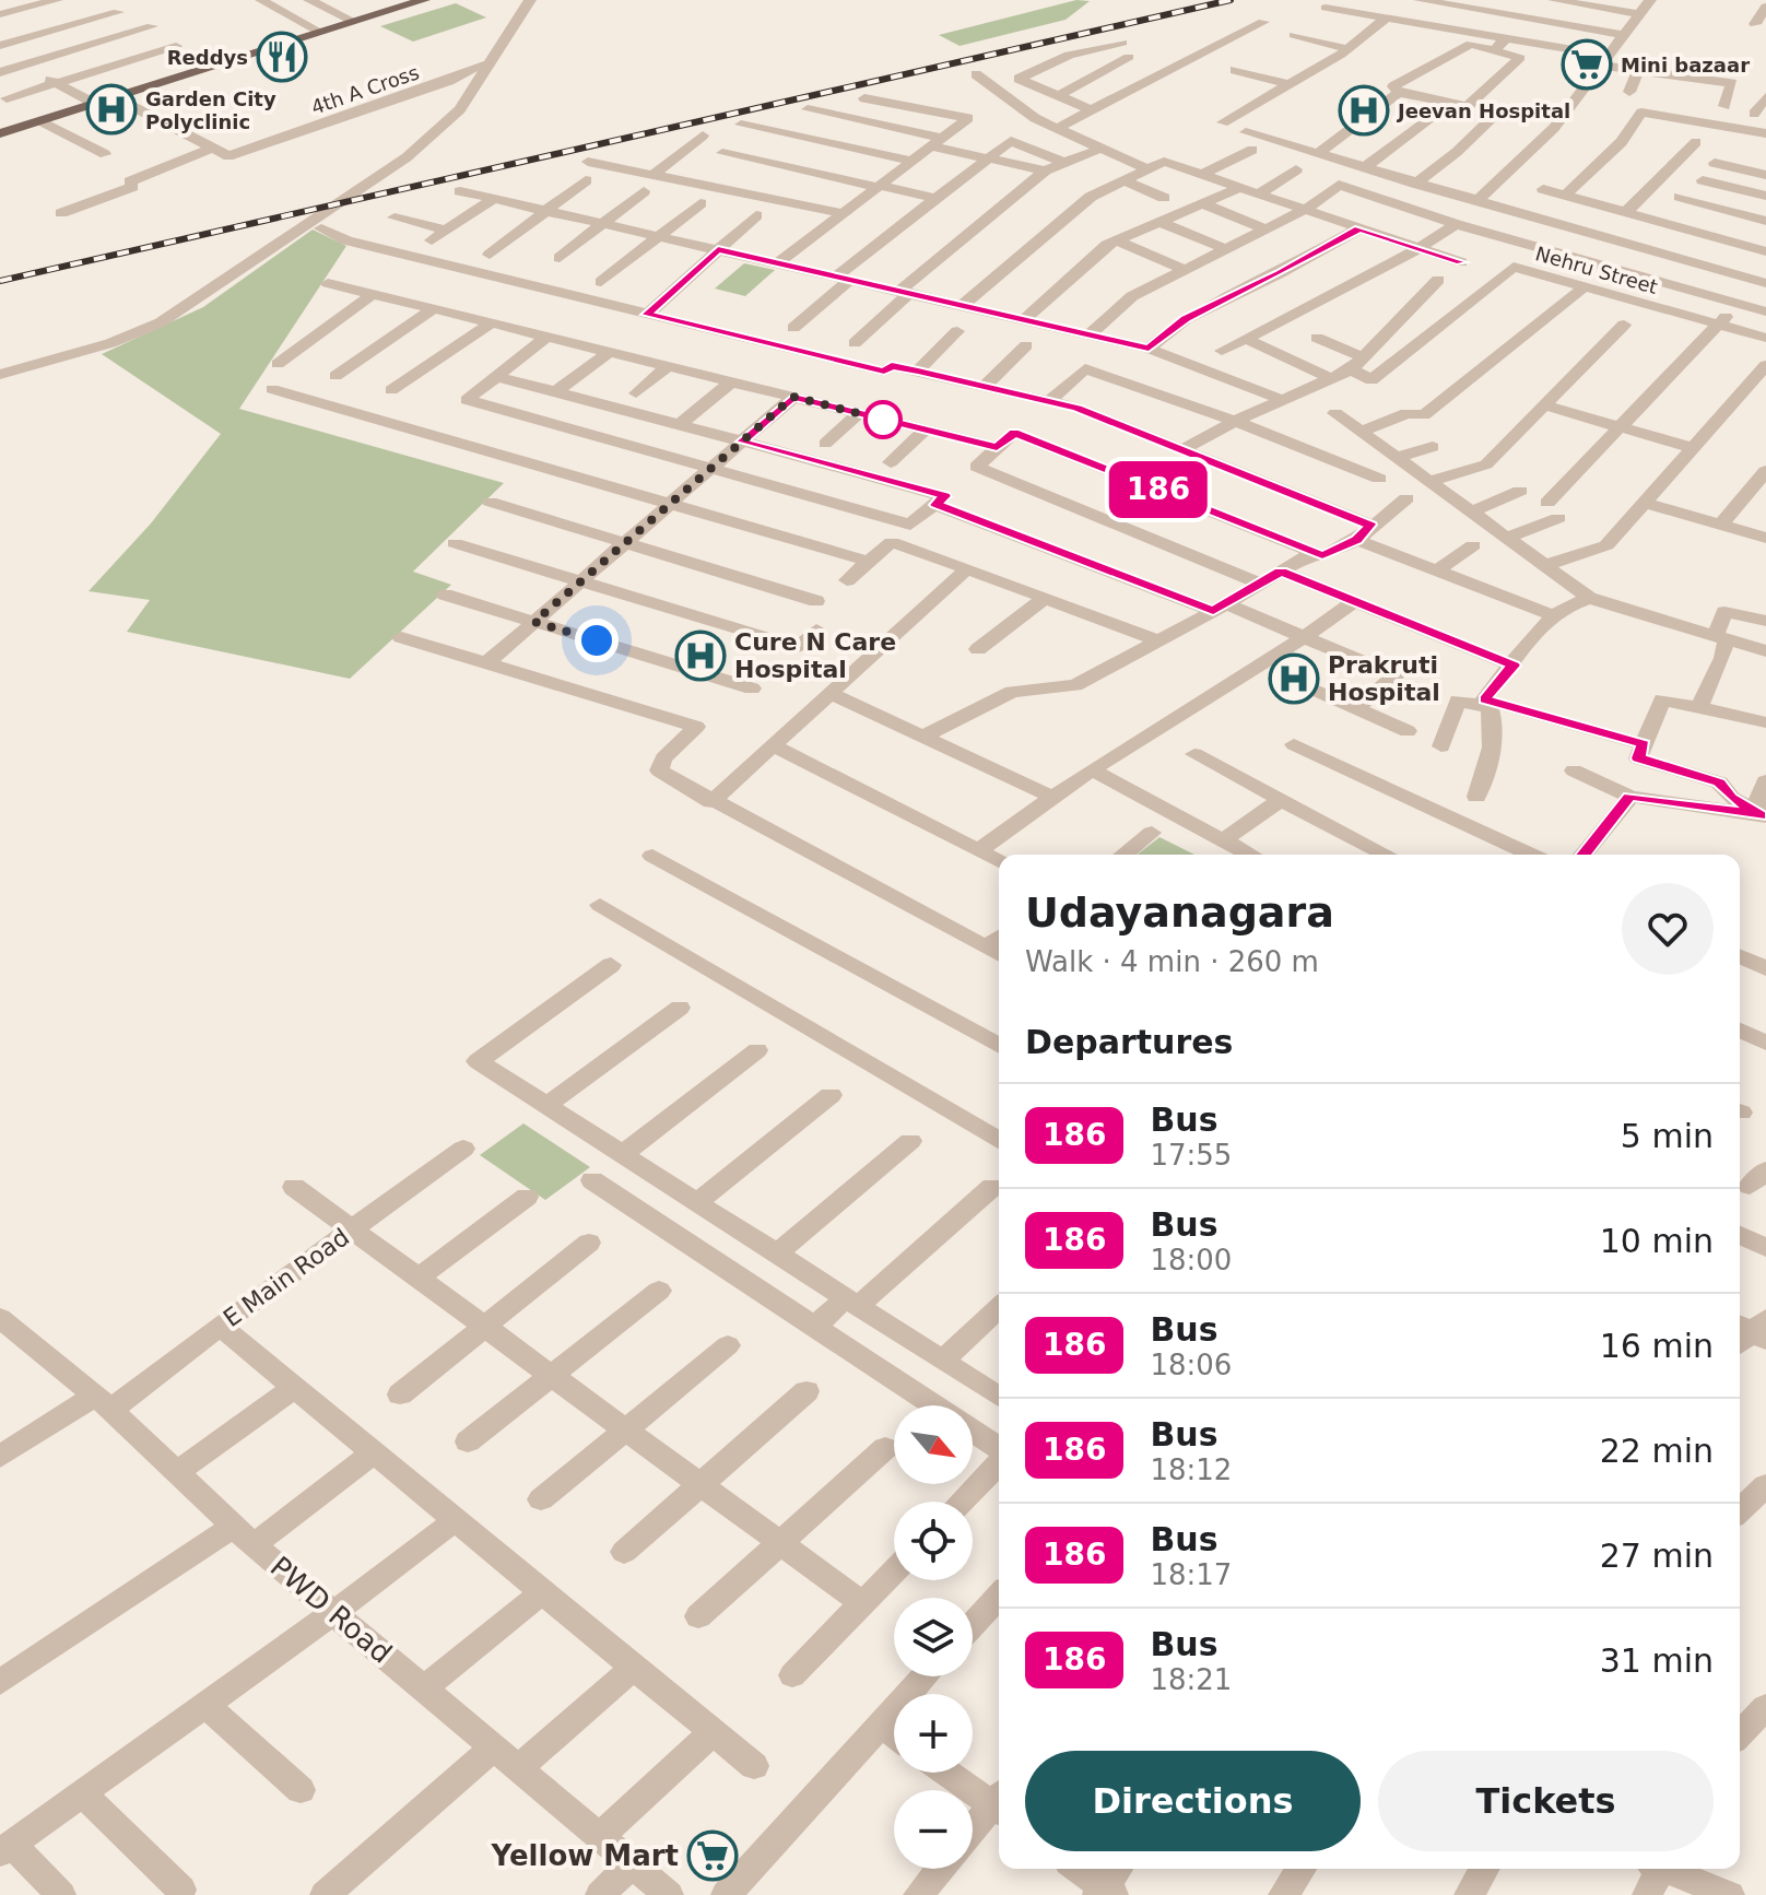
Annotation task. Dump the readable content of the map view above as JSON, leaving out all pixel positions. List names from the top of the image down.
{
  "streets": {
    "street": [
      "4th A Cross",
      "Nehru Street",
      "E Main Road",
      "PWD Road"
    ]
  },
  "crossings": [
    ["E Main Road", "PWD Road"]
  ],
  "places": {
    "restaurant": ["Reddys"],
    "supermarket": ["Mini bazaar", "Yellow Mart"],
    "hospital": [
      "Garden City Polyclinic",
      "Jeevan Hospital",
      "Cure N Care Hospital",
      "Prakruti Hospital"
    ]
  },
  "lines": ["bus line 186"],
  "north": "bottom right",
  "page": {
    "on_map": "186",
    "heading": [
      ["Udayanagara", "Walk · 4 min · 260 m"],
      "Departures"
    ],
    "list": [
      {
        "mark": "186",
        "name": "Bus",
        "note": "17:55",
        "value": "5 min"
      },
      {
        "mark": "186",
        "name": "Bus",
        "note": "18:00",
        "value": "10 min"
      },
      {
        "mark": "186",
        "name": "Bus",
        "note": "18:06",
        "value": "16 min"
      },
      {
        "mark": "186",
        "name": "Bus",
        "note": "18:12",
        "value": "22 min"
      },
      {
        "mark": "186",
        "name": "Bus",
        "note": "18:17",
        "value": "27 min"
      },
      {
        "mark": "186",
        "name": "Bus",
        "note": "18:21",
        "value": "31 min"
      }
    ],
    "map_buttons": ["+", "−"],
    "buttons": ["Directions", "Tickets"]
  }
}
